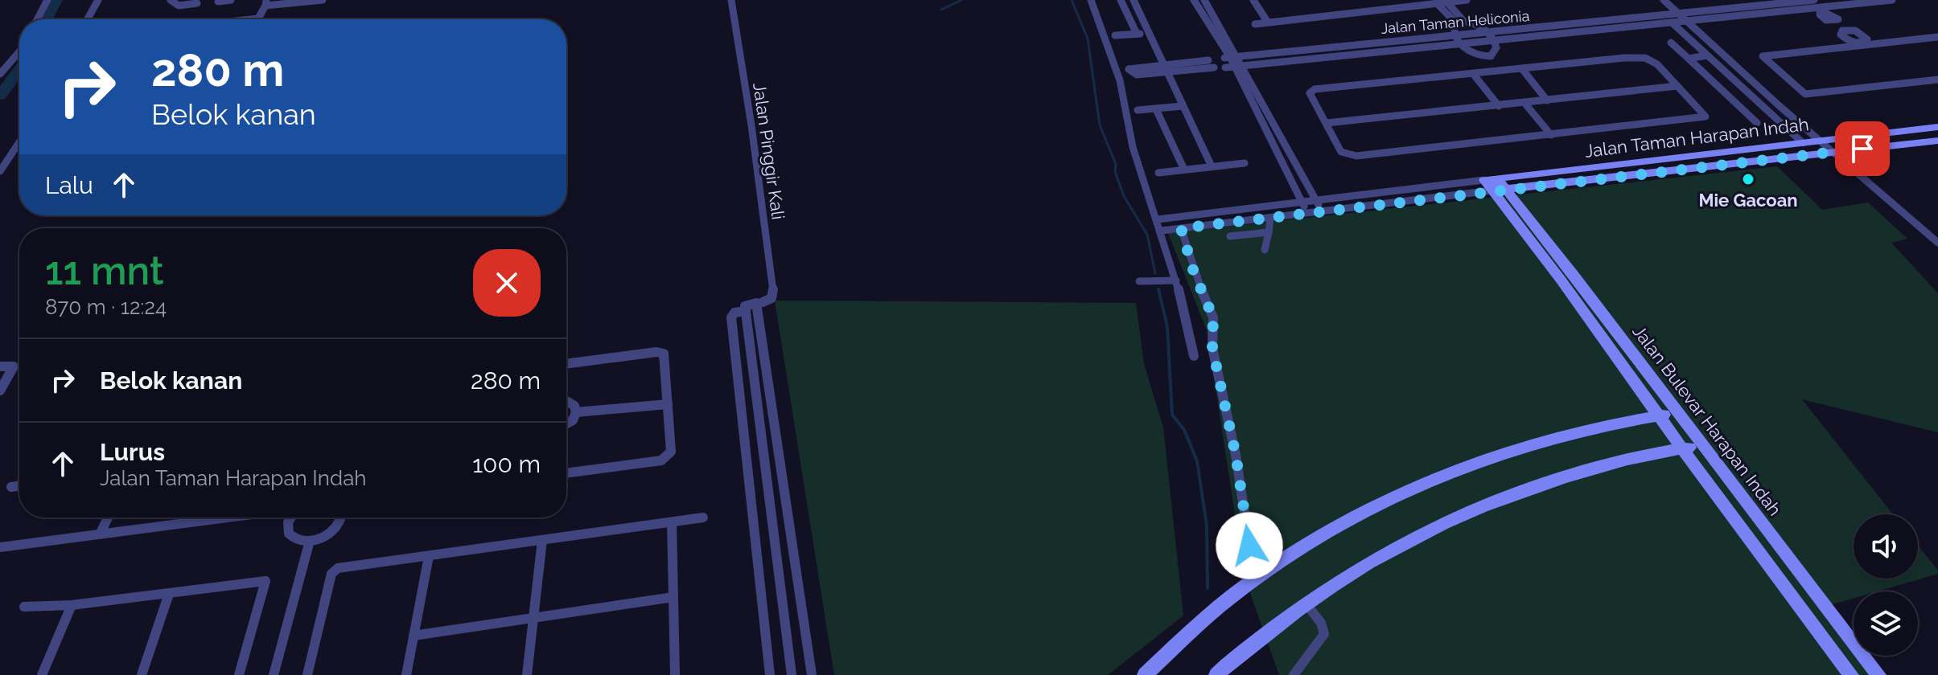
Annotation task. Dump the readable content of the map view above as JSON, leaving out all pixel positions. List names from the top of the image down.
{
  "streets": {
    "street": [
      "Jalan Taman Heliconia",
      "Jalan Taman Harapan Indah",
      "Jalan Pinggir Kali",
      "Jalan Bulevar Harapan Indah"
    ]
  },
  "crossings": [
    ["Jalan Taman Harapan Indah", "Jalan Bulevar Harapan Indah"]
  ],
  "places": ["Mie Gacoan"],
  "page": {
    "turn": ["280 m", "Belok kanan"],
    "then": "Lalu",
    "heading": ["11 mnt", "870 m · 12:24"],
    "list": [
      {
        "name": "Belok kanan",
        "value": "280 m"
      },
      {
        "name": "Lurus",
        "note": "Jalan Taman Harapan Indah",
        "value": "100 m"
      }
    ]
  }
}
